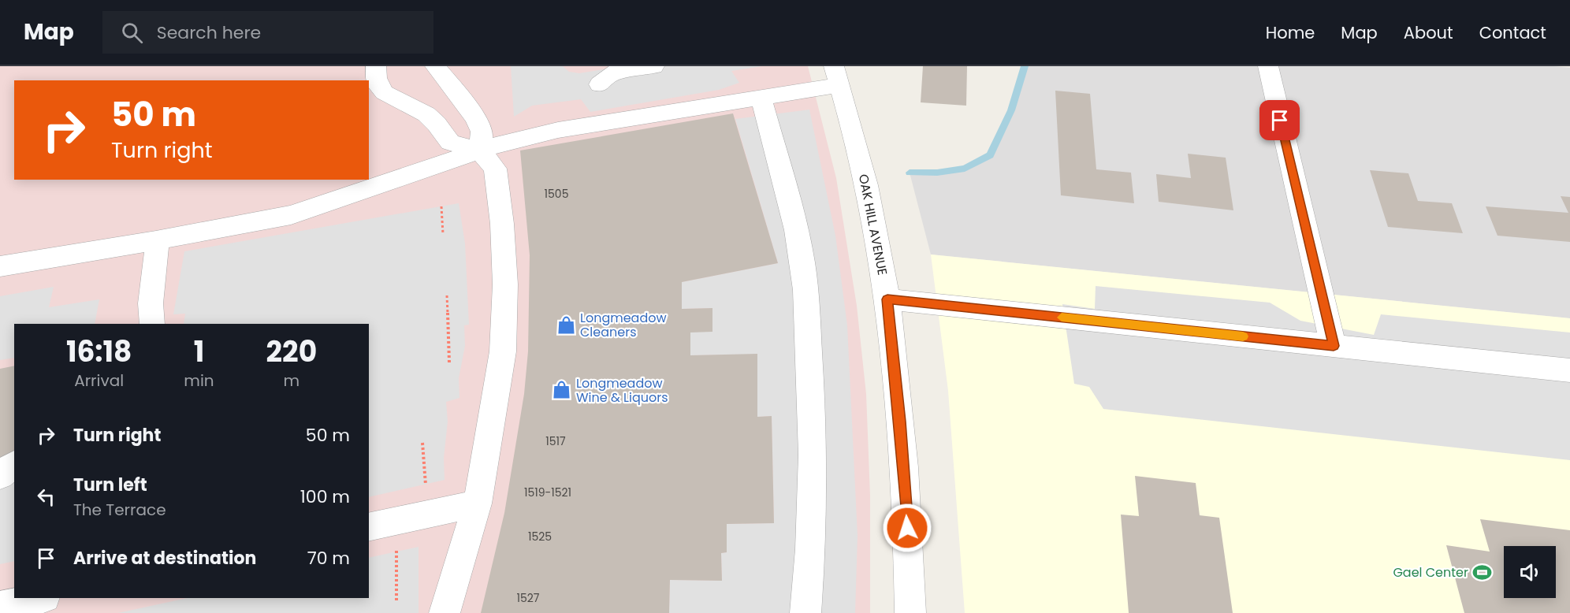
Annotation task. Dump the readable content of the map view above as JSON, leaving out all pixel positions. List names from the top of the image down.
{
  "streets": {
    "street": ["OAK HILL AVENUE"]
  },
  "places": {
    "shop": ["Longmeadow Cleaners", "Longmeadow Wine & Liquors"],
    "sports": ["Gael Center"]
  },
  "house_numbers": [
    "1505",
    "1517",
    "1519-1521",
    "1525",
    "1527"
  ],
  "page": {
    "header": "Map",
    "search": "Search here",
    "nav": [
      "Home",
      "Map",
      "About",
      "Contact"
    ],
    "turn": ["50 m", "Turn right"],
    "eta": [
      "16:18",
      "Arrival",
      "1",
      "min",
      "220",
      "m"
    ],
    "list": [
      {
        "name": "Turn right",
        "value": "50 m"
      },
      {
        "name": "Turn left",
        "note": "The Terrace",
        "value": "100 m"
      },
      {
        "name": "Arrive at destination",
        "value": "70 m"
      }
    ]
  }
}
